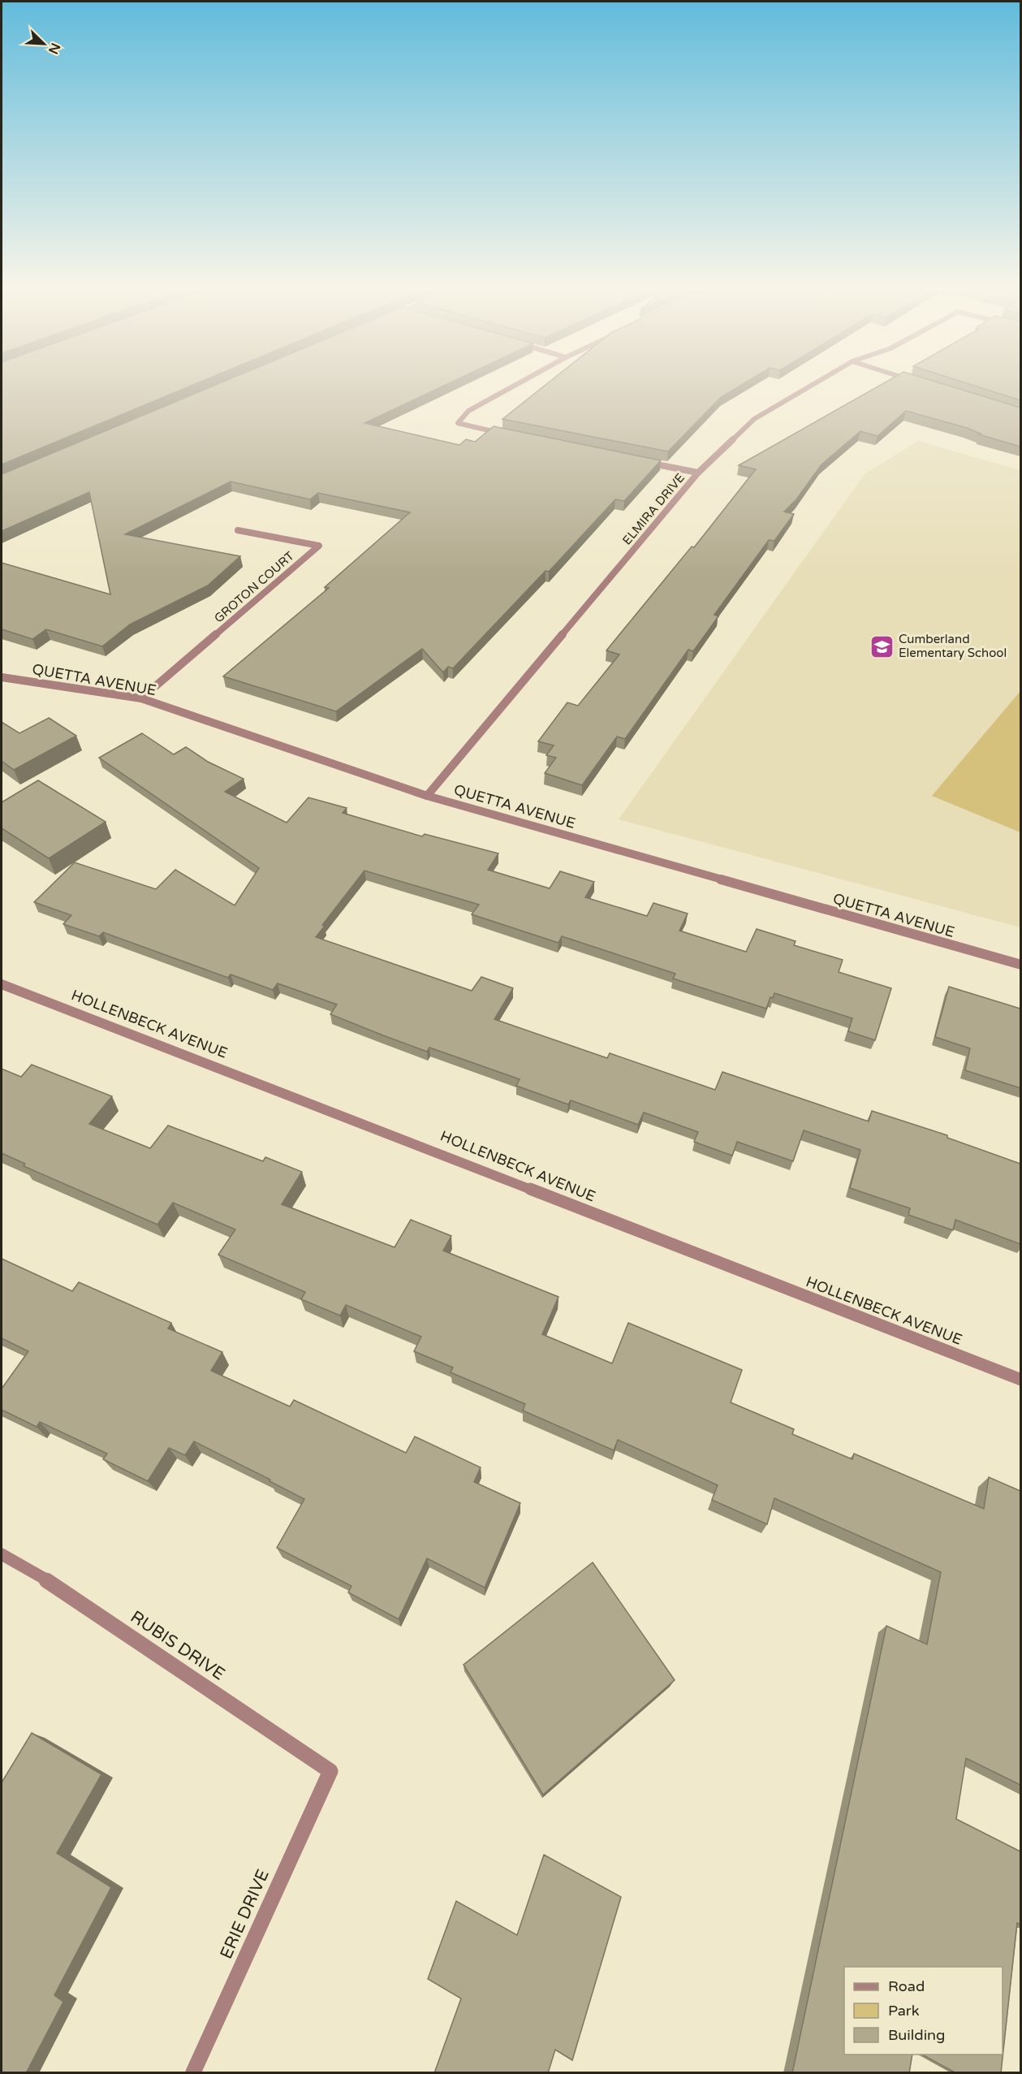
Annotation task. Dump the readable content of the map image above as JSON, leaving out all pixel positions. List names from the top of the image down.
{
  "streets": {
    "street": [
      "ELMIRA DRIVE",
      "GROTON COURT",
      "QUETTA AVENUE",
      "HOLLENBECK AVENUE",
      "RUBIS DRIVE",
      "ERIE DRIVE"
    ]
  },
  "crossings": [
    ["ELMIRA DRIVE", "QUETTA AVENUE"],
    ["GROTON COURT", "QUETTA AVENUE"],
    ["RUBIS DRIVE", "ERIE DRIVE"]
  ],
  "places": {
    "school or university": ["Cumberland Elementary School"]
  },
  "legend": ["Road", "Park", "Building"],
  "north": "bottom right"
}
